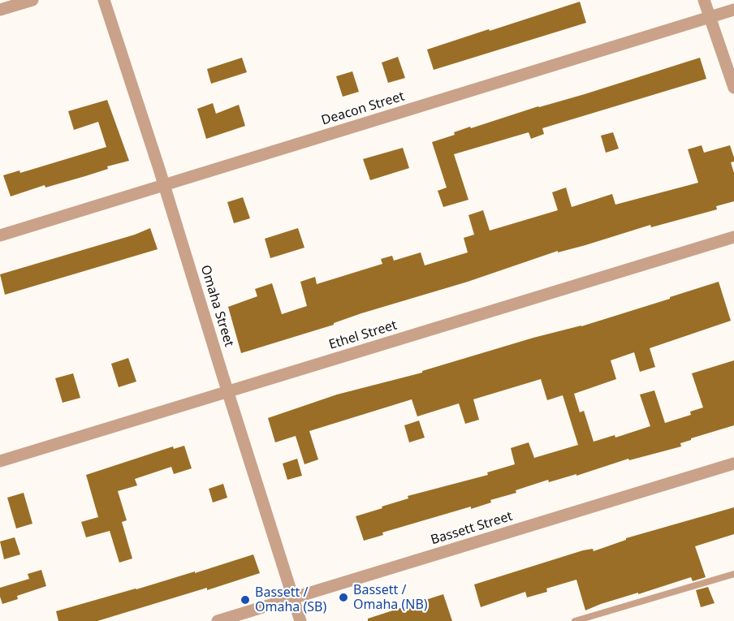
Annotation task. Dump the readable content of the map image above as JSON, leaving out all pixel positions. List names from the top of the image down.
{
  "streets": {
    "street": [
      "Deacon Street",
      "Omaha Street",
      "Ethel Street",
      "Bassett Street"
    ]
  },
  "crossings": [
    ["Deacon Street", "Omaha Street"],
    ["Omaha Street", "Ethel Street"],
    ["Omaha Street", "Bassett Street"]
  ],
  "places": ["Bassett / Omaha (NB)", "Bassett / Omaha (SB)"]
}
